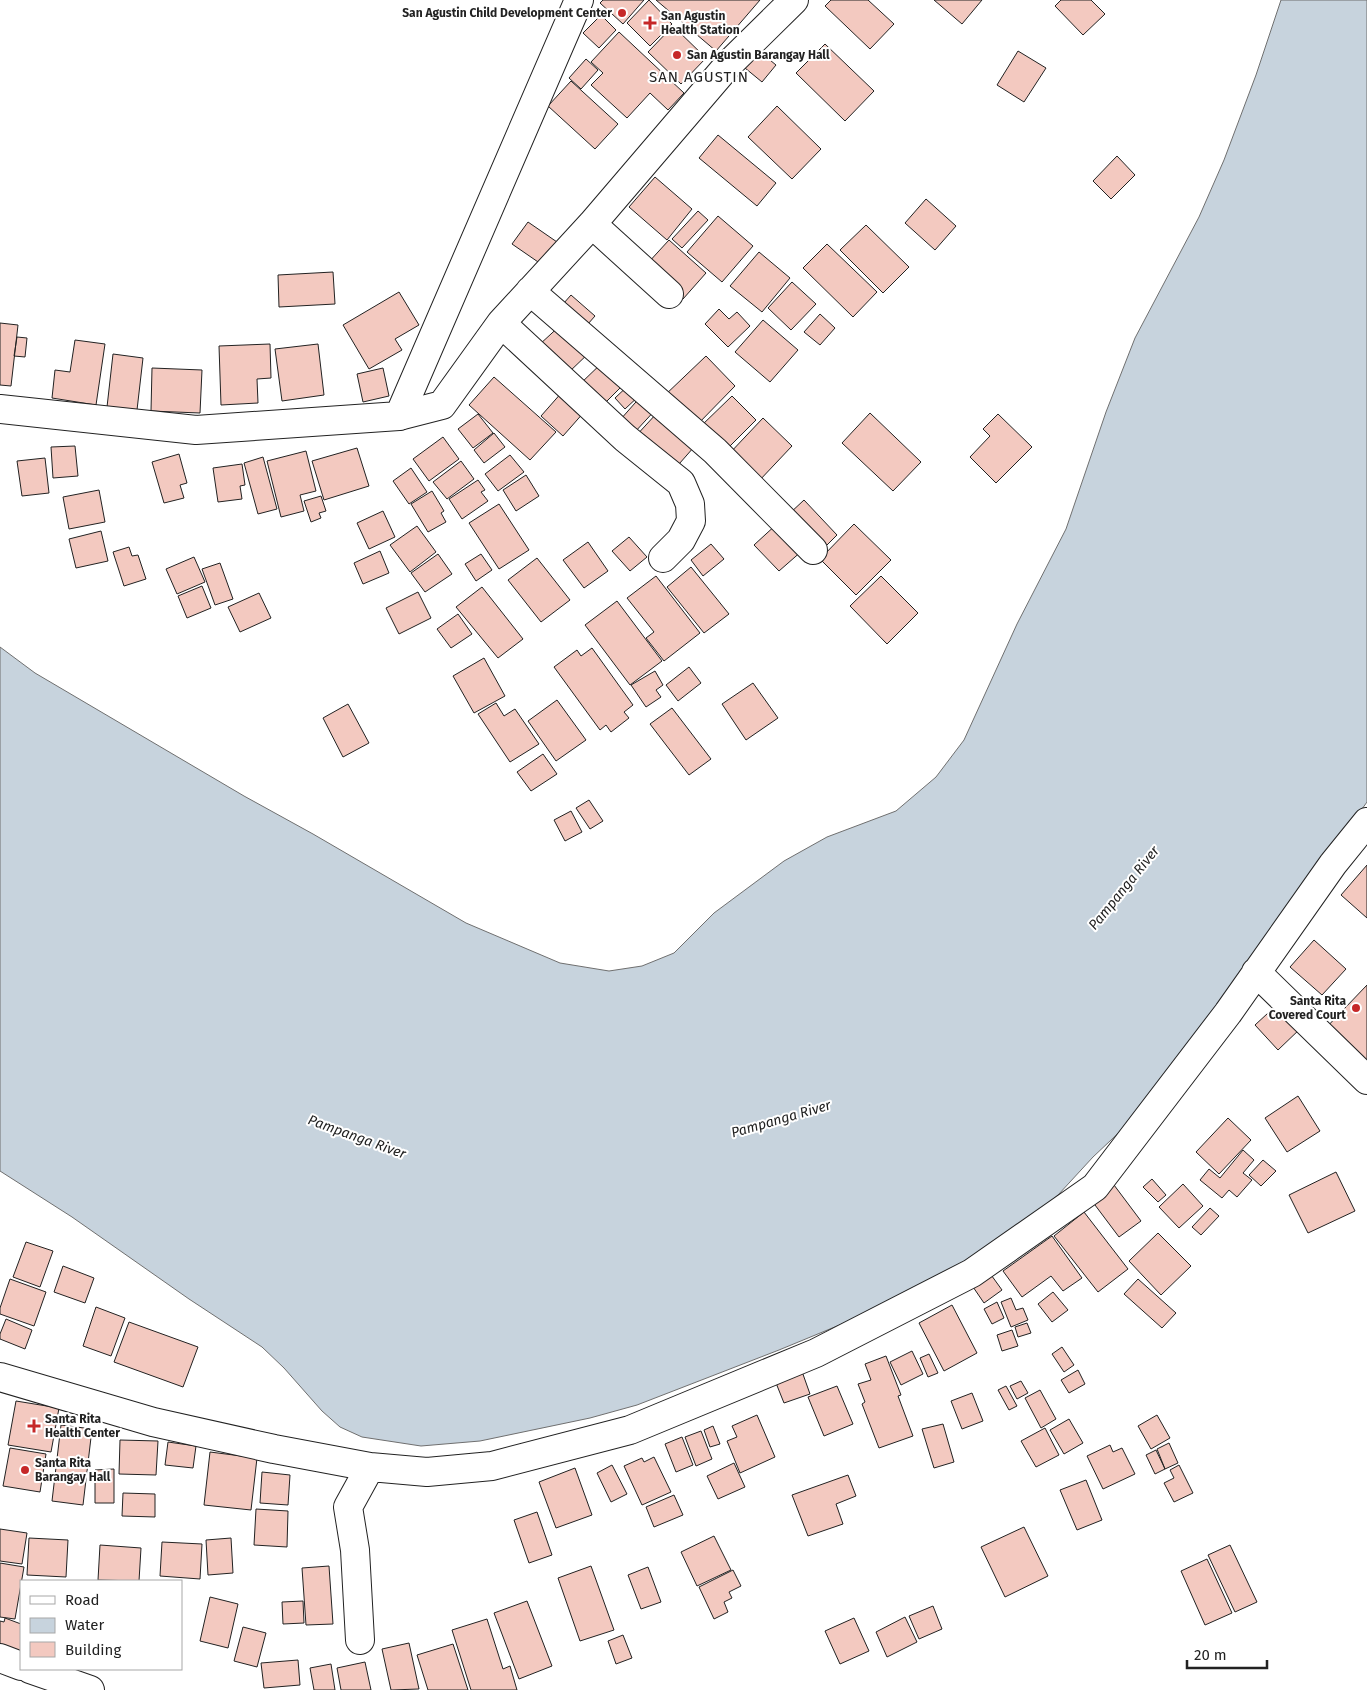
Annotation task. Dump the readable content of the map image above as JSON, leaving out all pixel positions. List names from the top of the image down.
{
  "districts": ["SAN AGUSTIN"],
  "water": ["Pampanga River"],
  "places": {
    "other": [
      "San Agustin Child Development Center",
      "San Agustin Barangay Hall",
      "Santa Rita Covered Court",
      "Santa Rita Barangay Hall"
    ],
    "health": ["San Agustin Health Station", "Santa Rita Health Center"]
  },
  "legend": ["Road", "Water", "Building"],
  "scale_bar": "20 m"
}
